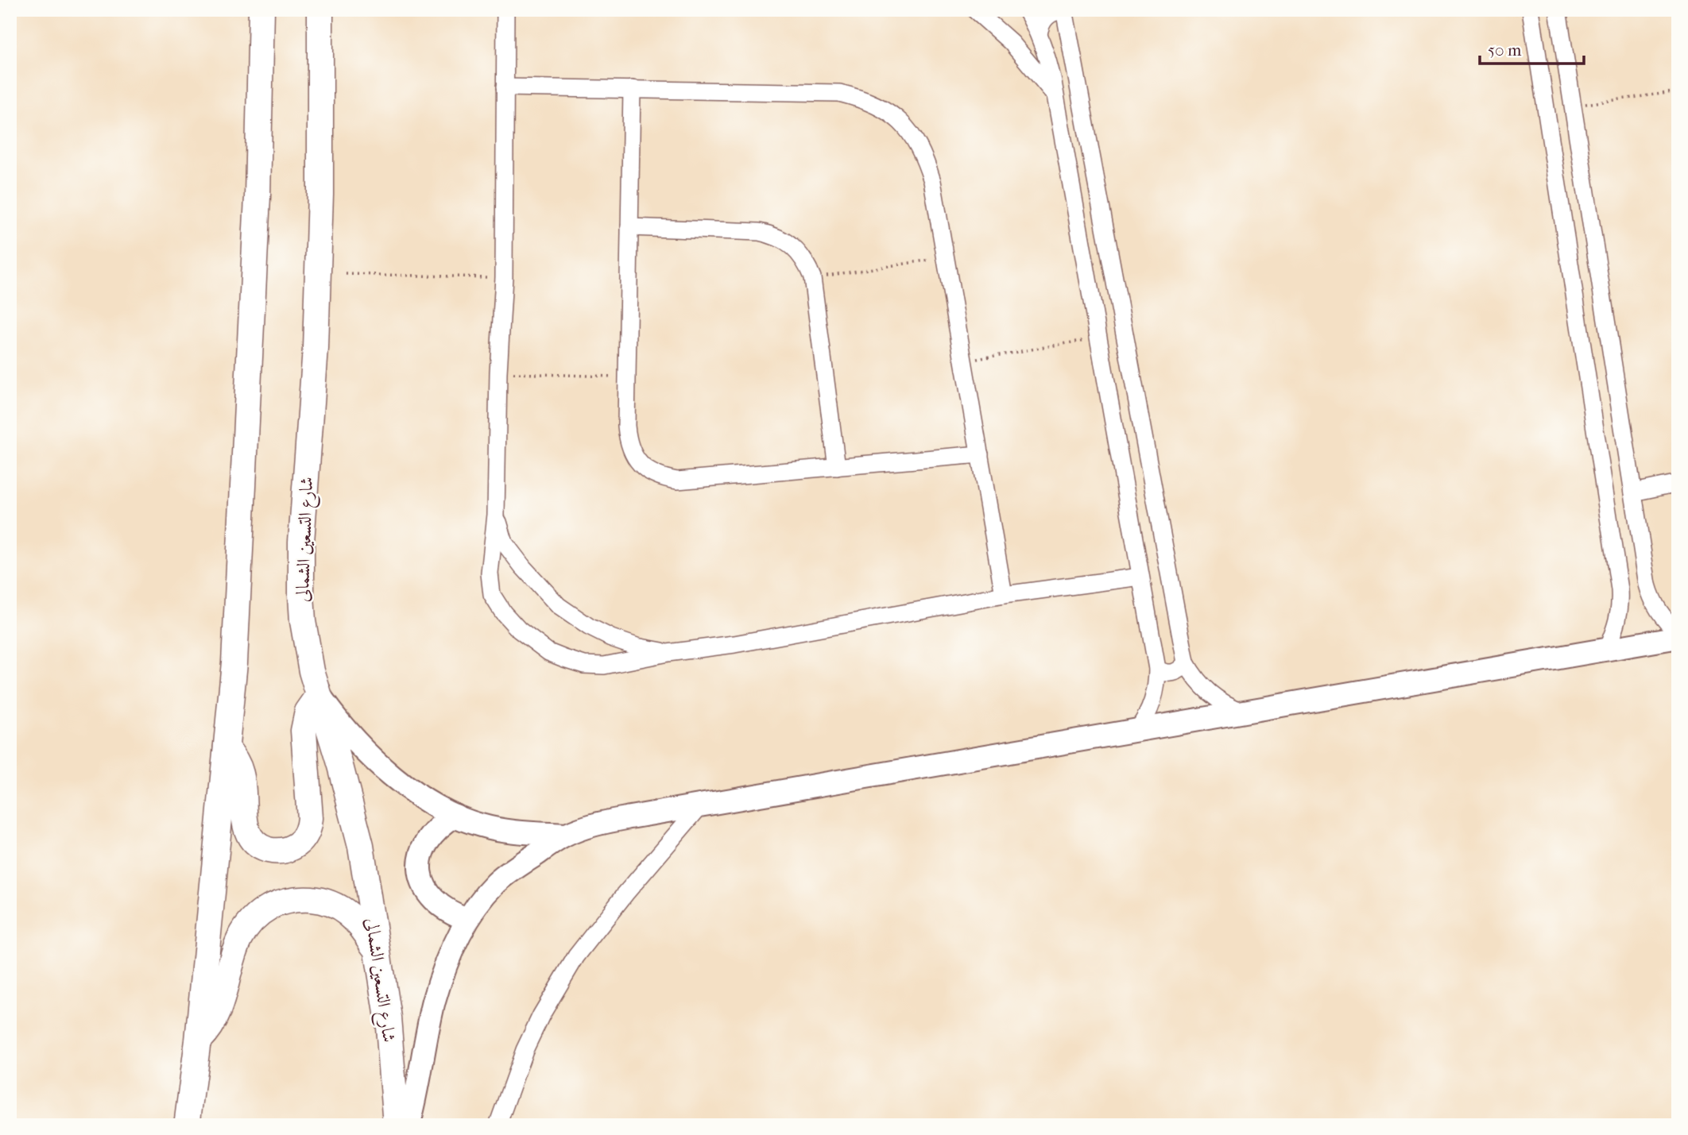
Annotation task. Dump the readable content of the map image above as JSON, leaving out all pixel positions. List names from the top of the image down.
{
  "streets": {
    "main road": ["شارع التسعين الشمالى"]
  },
  "scale_bar": "50 m"
}
